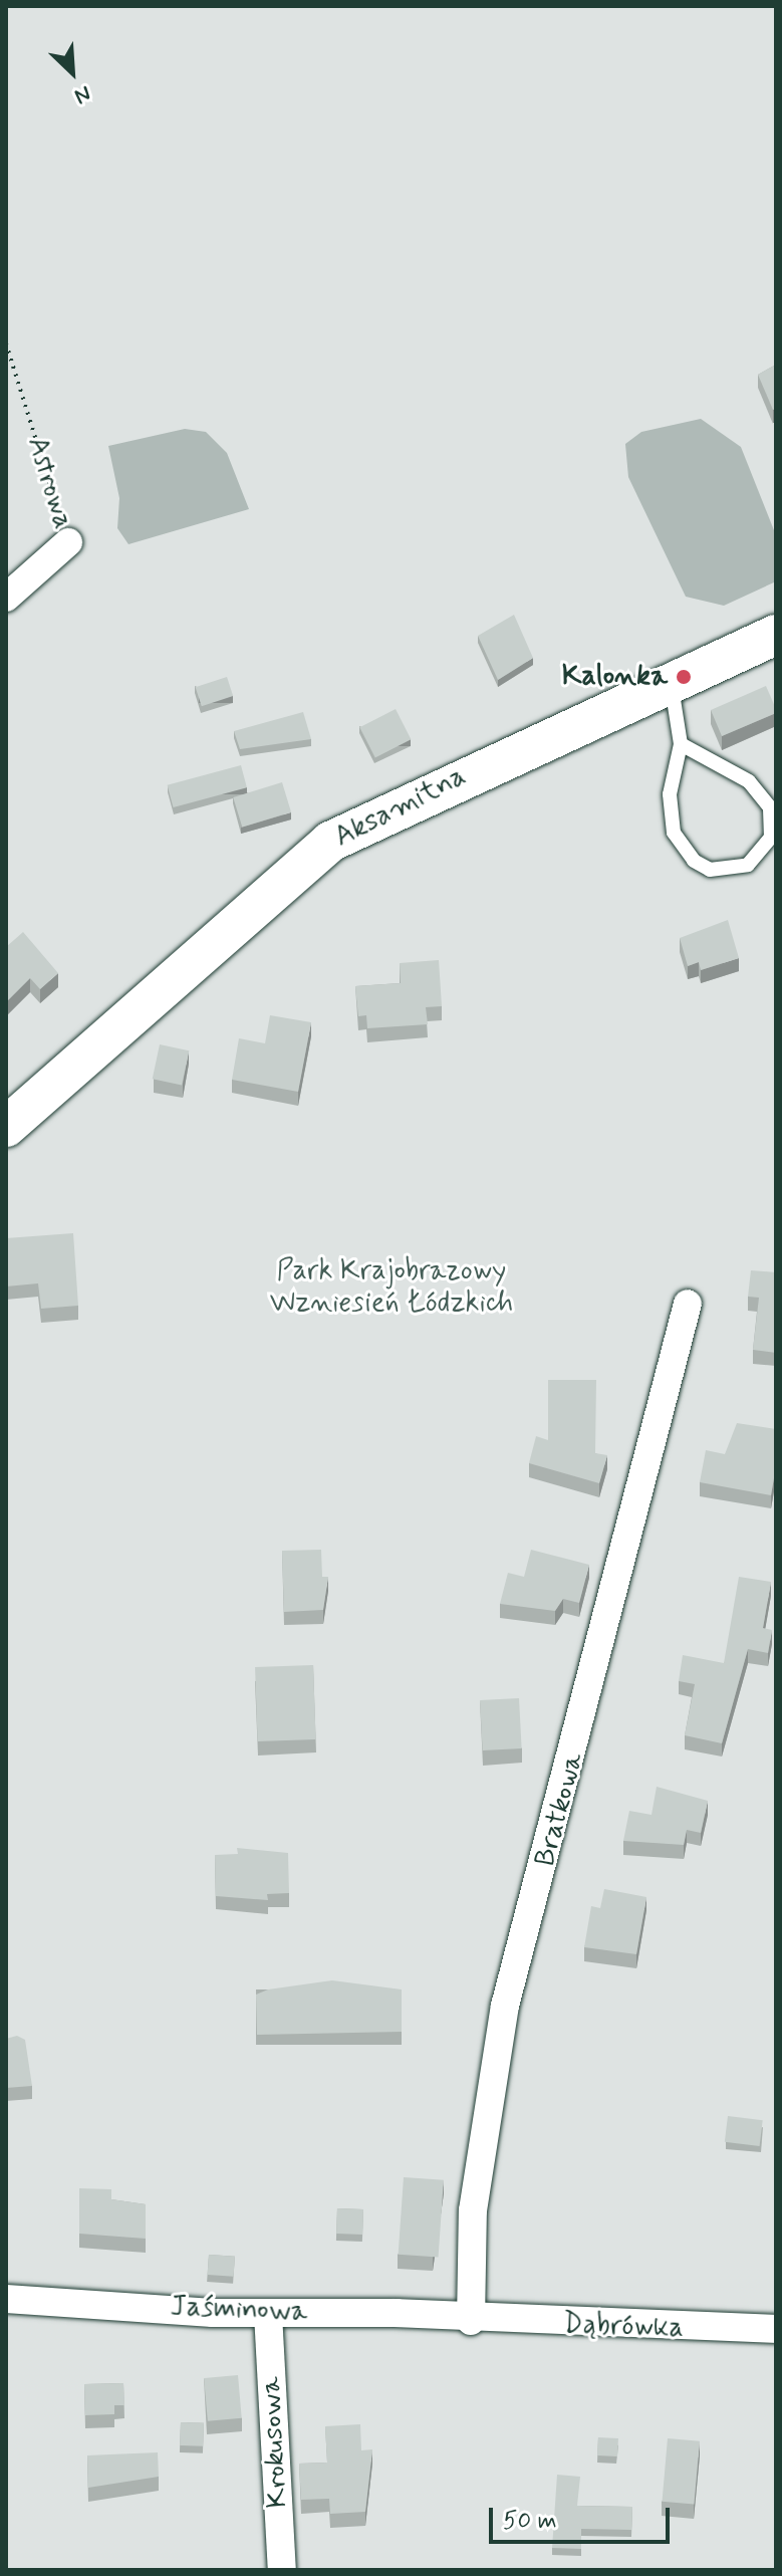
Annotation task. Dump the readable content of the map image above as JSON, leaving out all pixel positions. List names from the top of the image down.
{
  "streets": {
    "street": [
      "Astrowa",
      "Aksamitna",
      "Bratkowa",
      "Jaśminowa",
      "Dąbrówka",
      "Krokusowa"
    ]
  },
  "crossings": [
    ["Bratkowa", "Jaśminowa"],
    ["Bratkowa", "Dąbrówka"],
    ["Jaśminowa", "Dąbrówka"],
    ["Jaśminowa", "Krokusowa"]
  ],
  "parks": ["Park Krajobrazowy Wzniesień Łódzkich"],
  "places": ["Kalonka"],
  "scale_bar": "50 m",
  "north": "bottom right"
}
